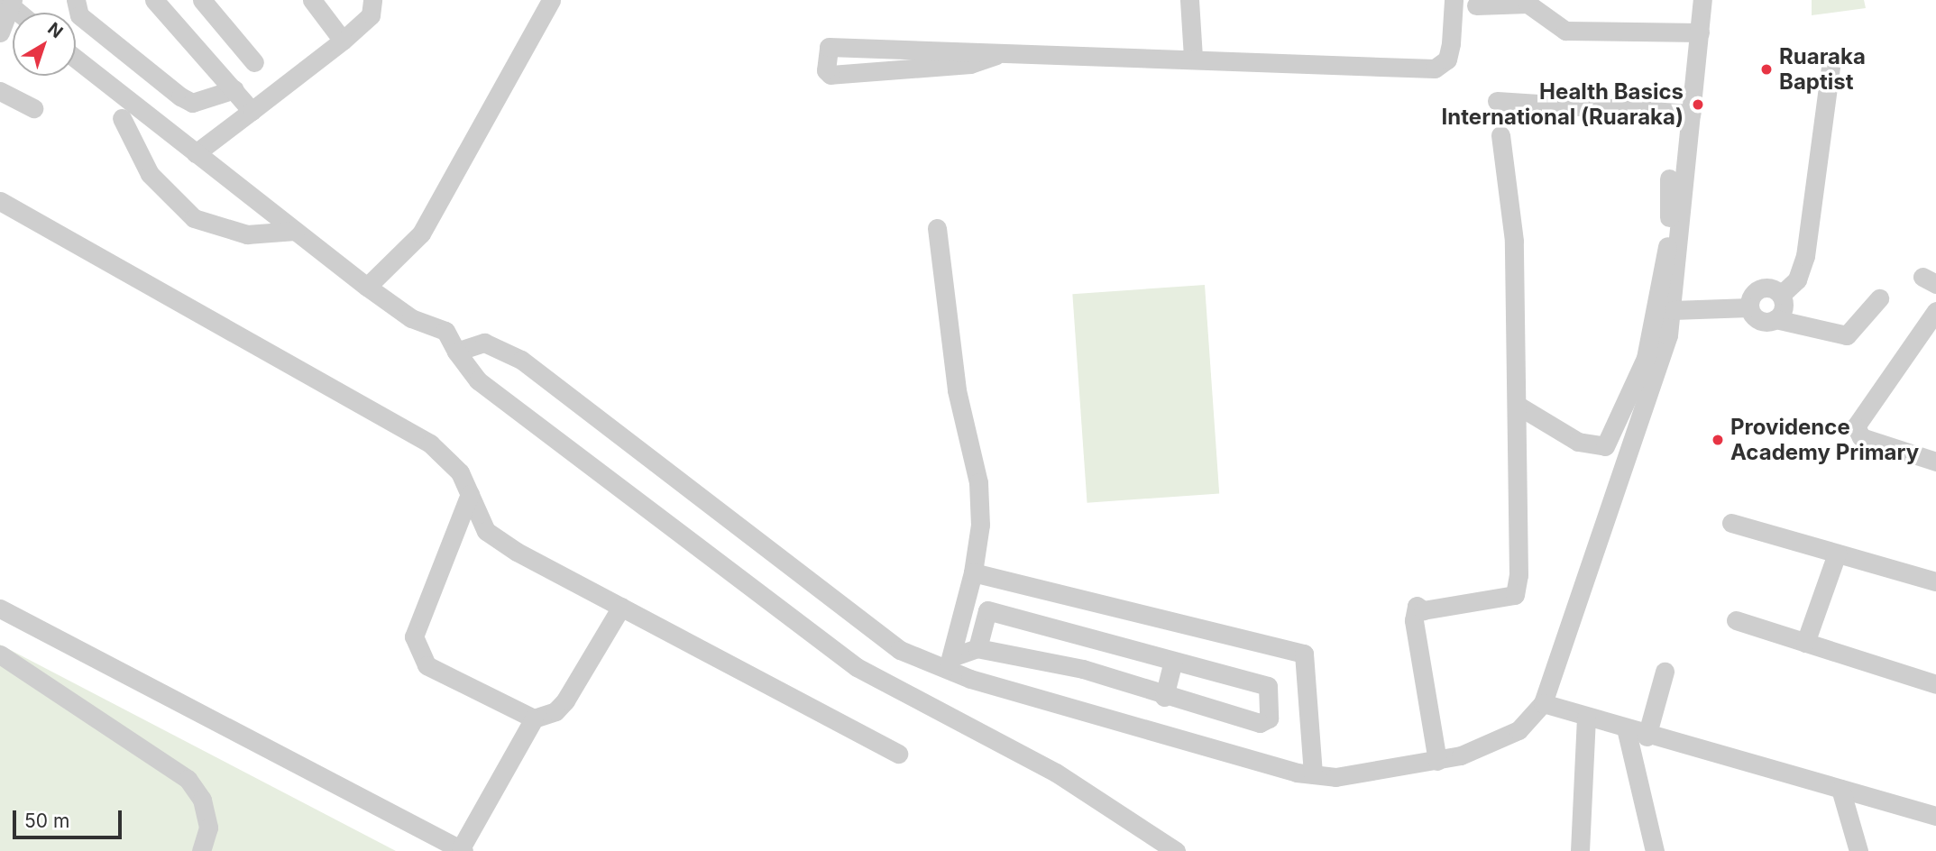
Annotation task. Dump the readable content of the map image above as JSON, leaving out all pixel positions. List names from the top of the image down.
{
  "places": ["Ruaraka Baptist", "Health Basics International (Ruaraka)", "Providence Academy Primary"],
  "scale_bar": "50 m",
  "north": "top right"
}
